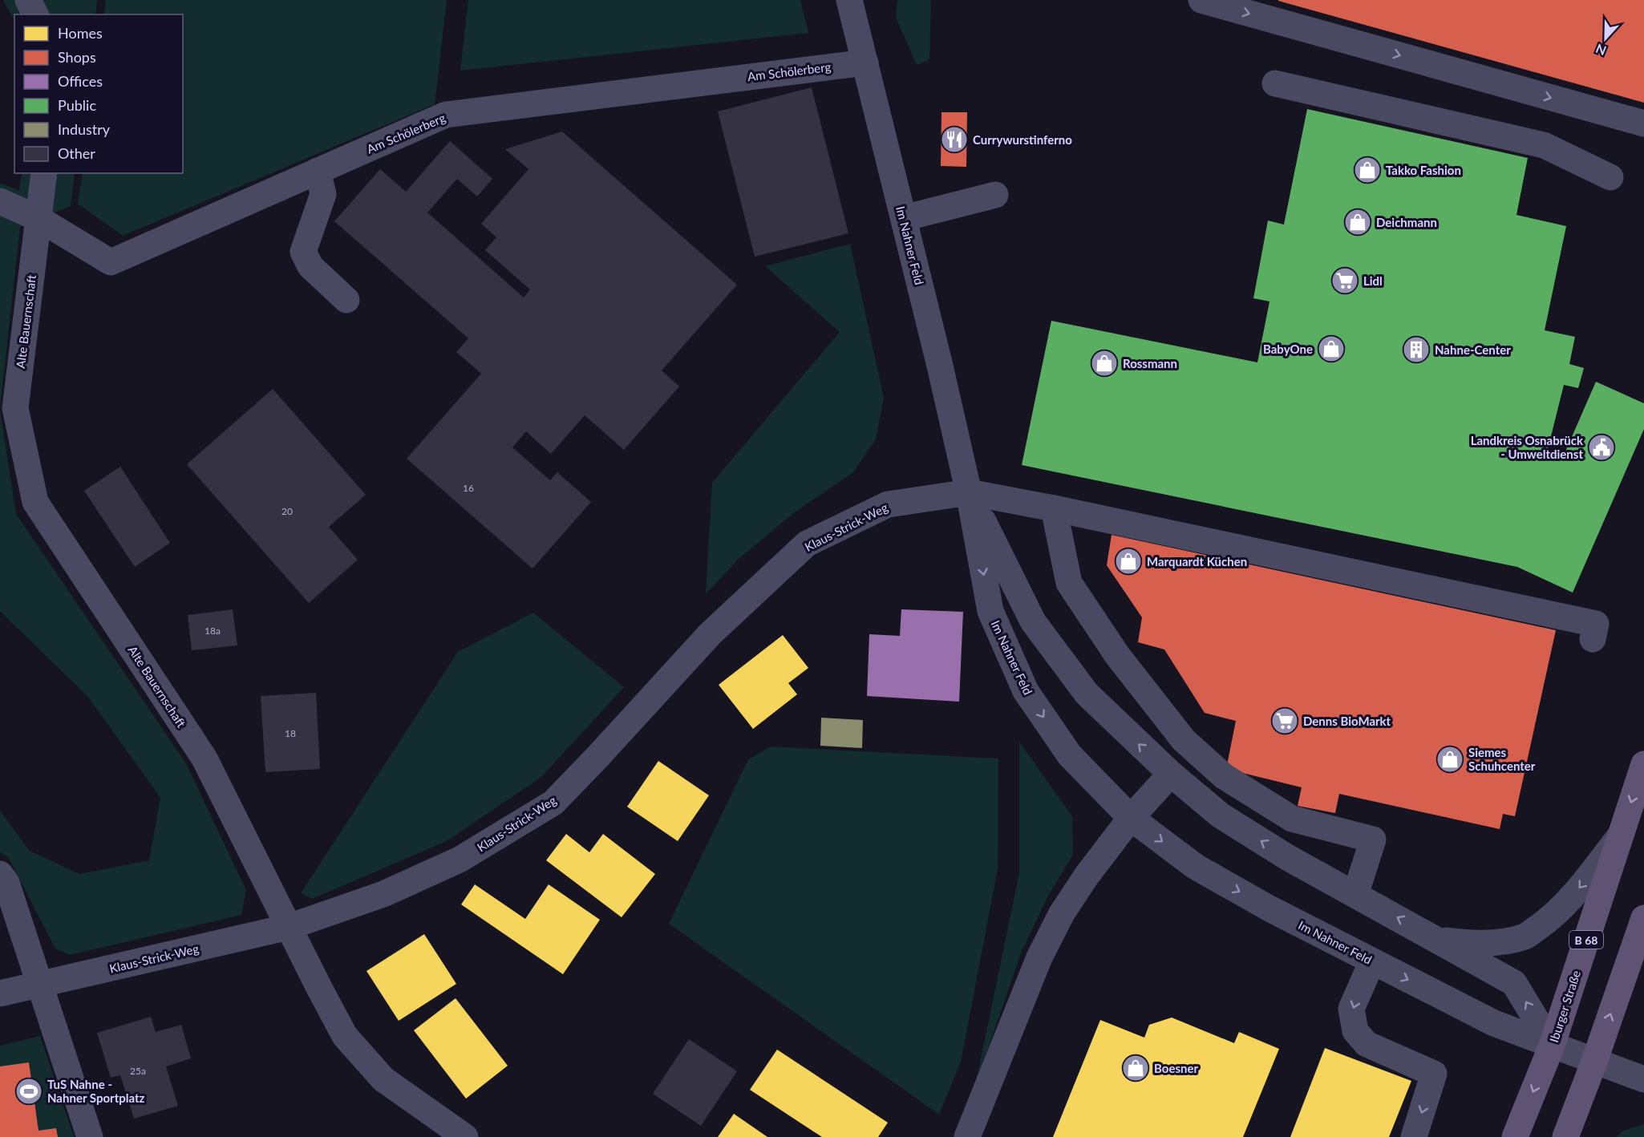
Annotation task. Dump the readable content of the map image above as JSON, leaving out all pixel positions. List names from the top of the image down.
{
  "streets": {
    "main road": ["B 68", "Iburger Straße"],
    "street": [
      "Am Schölerberg",
      "Im Nahner Feld",
      "Alte Bauernschaft",
      "Klaus-Strick-Weg"
    ]
  },
  "crossings": [
    ["Am Schölerberg", "Im Nahner Feld"],
    ["Am Schölerberg", "Alte Bauernschaft"],
    ["Im Nahner Feld", "Klaus-Strick-Weg"],
    ["Im Nahner Feld", "Iburger Straße"],
    ["Alte Bauernschaft", "Klaus-Strick-Weg"]
  ],
  "places": {
    "restaurant": ["Currywurstinferno"],
    "shop": [
      "Takko Fashion",
      "Deichmann",
      "BabyOne",
      "Rossmann",
      "Marquardt Küchen",
      "Siemes Schuhcenter",
      "Boesner"
    ],
    "supermarket": ["Lidl", "Denns BioMarkt"],
    "building": ["Nahne-Center"],
    "public building": ["Landkreis Osnabrück - Umweltdienst"],
    "sports": ["TuS Nahne - Nahner Sportplatz"]
  },
  "house_numbers": [
    "16",
    "20",
    "18a",
    "18",
    "25a"
  ],
  "legend": [
    "Homes",
    "Shops",
    "Offices",
    "Public",
    "Industry",
    "Other"
  ],
  "north": "bottom"
}
